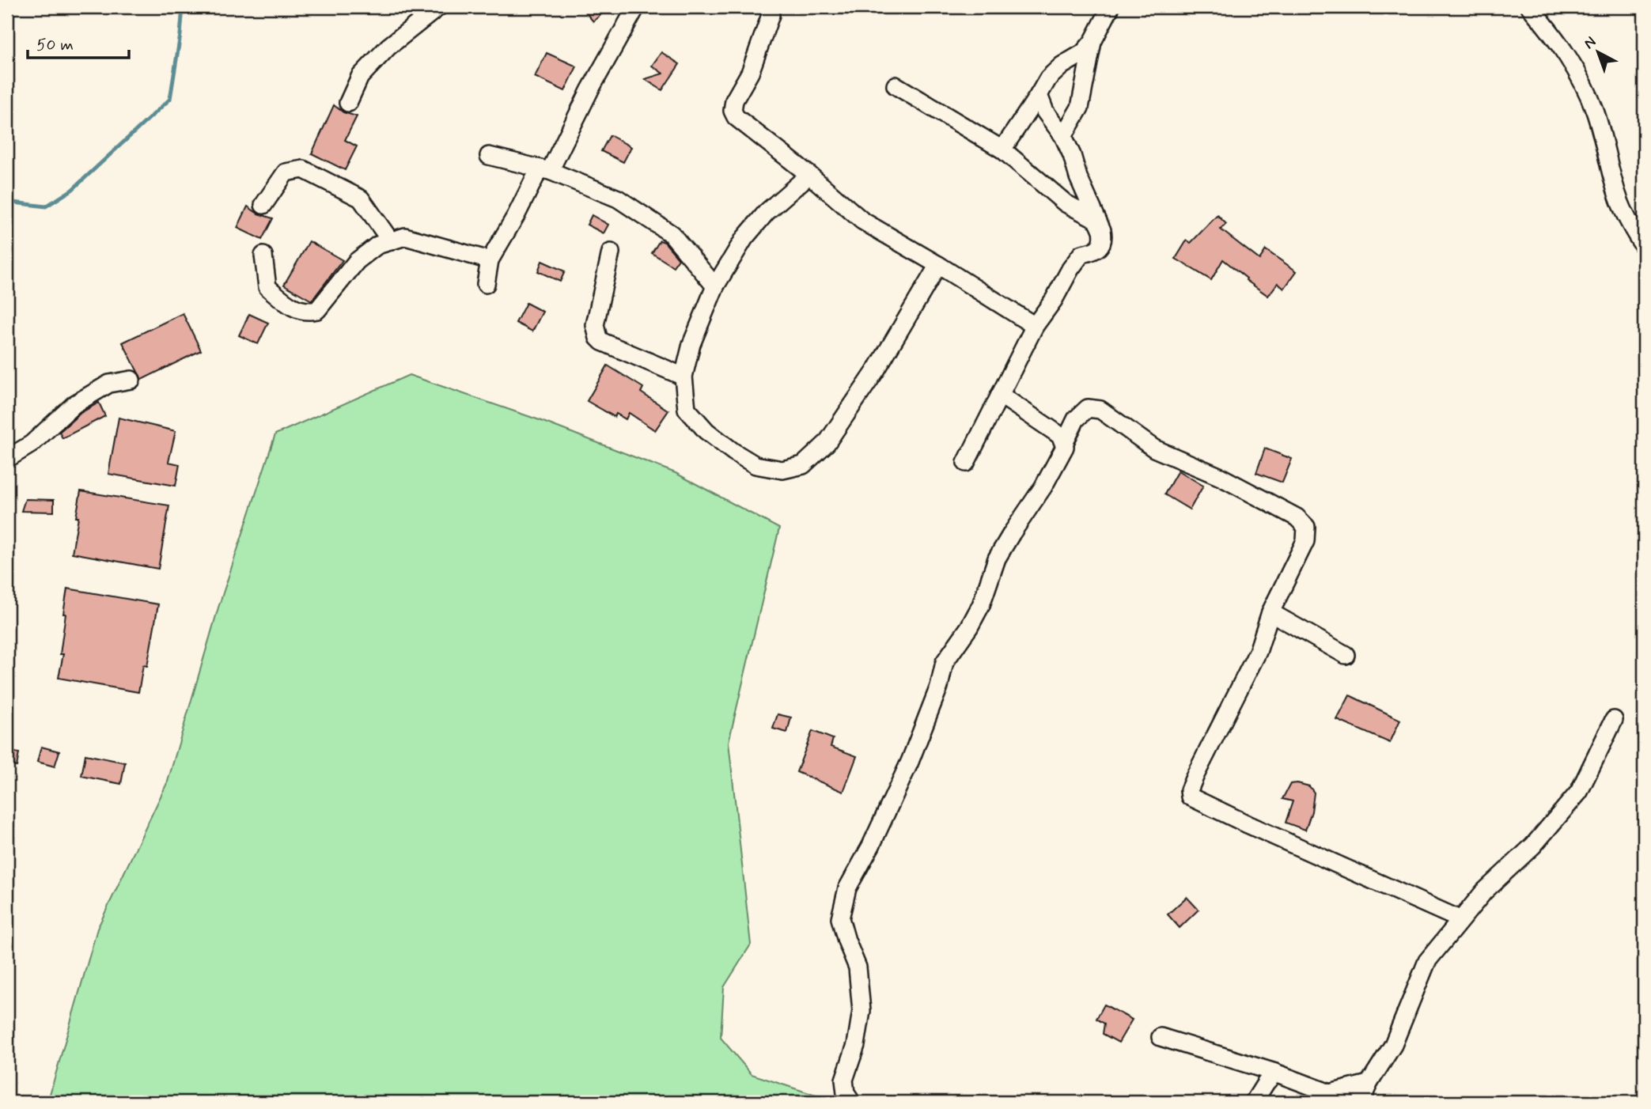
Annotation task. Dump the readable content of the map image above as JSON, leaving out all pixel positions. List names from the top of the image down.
{
  "scale_bar": "50 m",
  "north": "top left"
}
